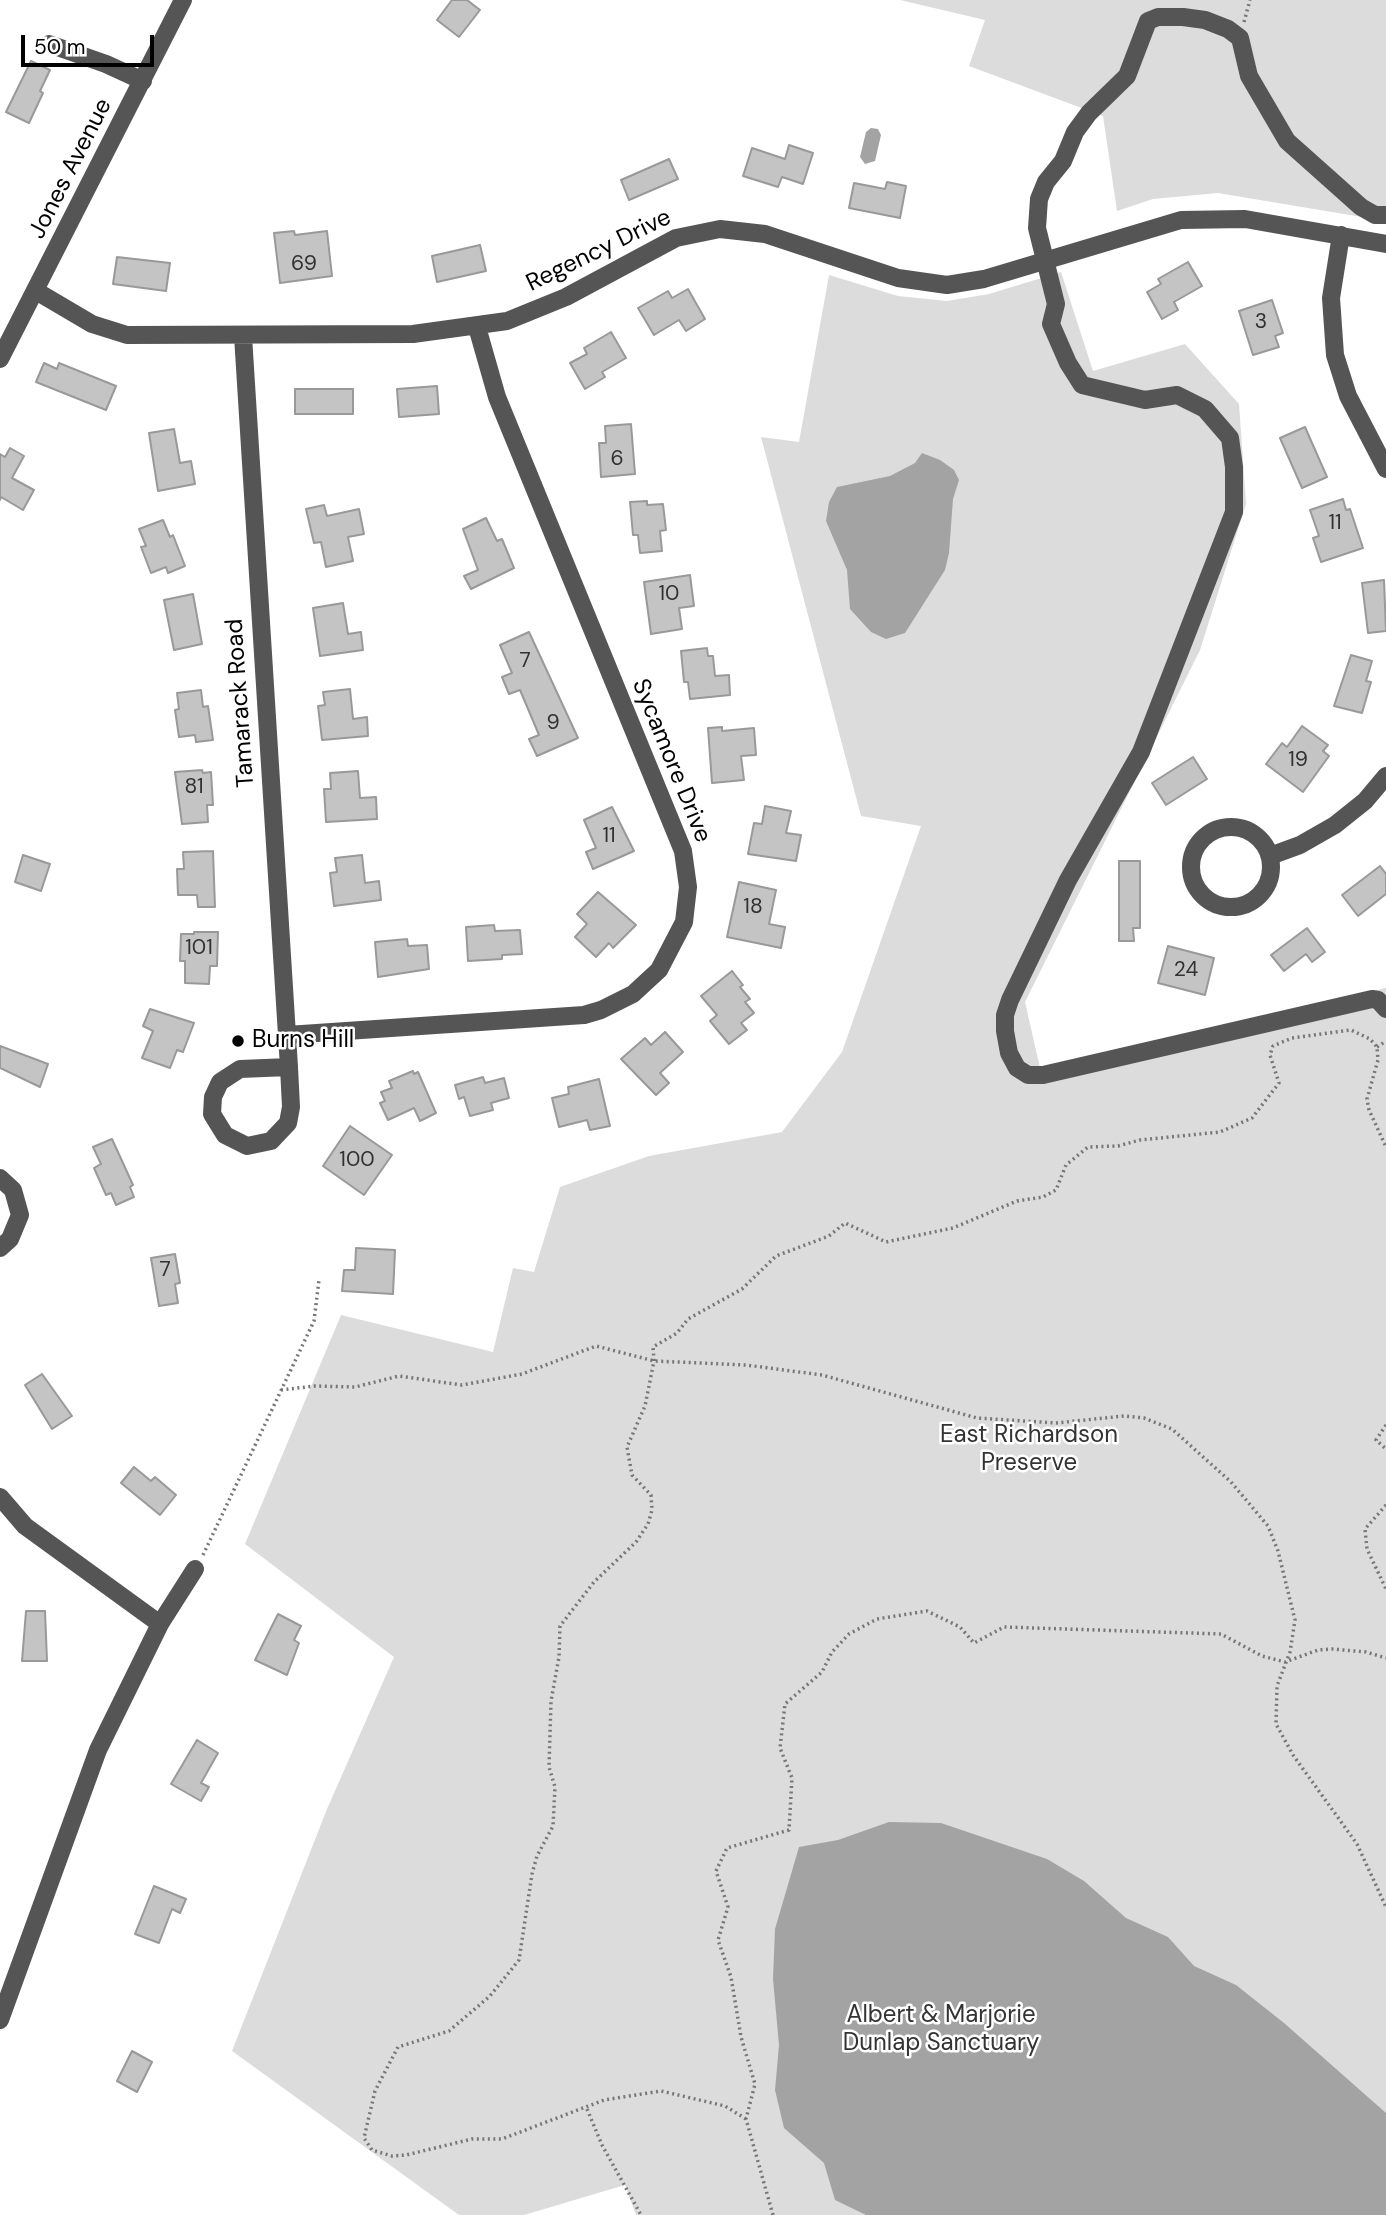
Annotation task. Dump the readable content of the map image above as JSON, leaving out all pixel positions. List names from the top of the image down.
{
  "streets": {
    "street": [
      "Jones Avenue",
      "Regency Drive",
      "Tamarack Road",
      "Sycamore Drive"
    ]
  },
  "crossings": [
    ["Jones Avenue", "Regency Drive"],
    ["Regency Drive", "Tamarack Road"],
    ["Regency Drive", "Sycamore Drive"],
    ["Tamarack Road", "Sycamore Drive"]
  ],
  "parks": ["East Richardson Preserve", "Albert & Marjorie Dunlap Sanctuary"],
  "places": ["Burns Hill"],
  "house_numbers": [
    "69",
    "3",
    "6",
    "11",
    "10",
    "7",
    "9",
    "19",
    "81",
    "11",
    "18",
    "101",
    "24",
    "100",
    "7"
  ],
  "scale_bar": "50 m"
}
